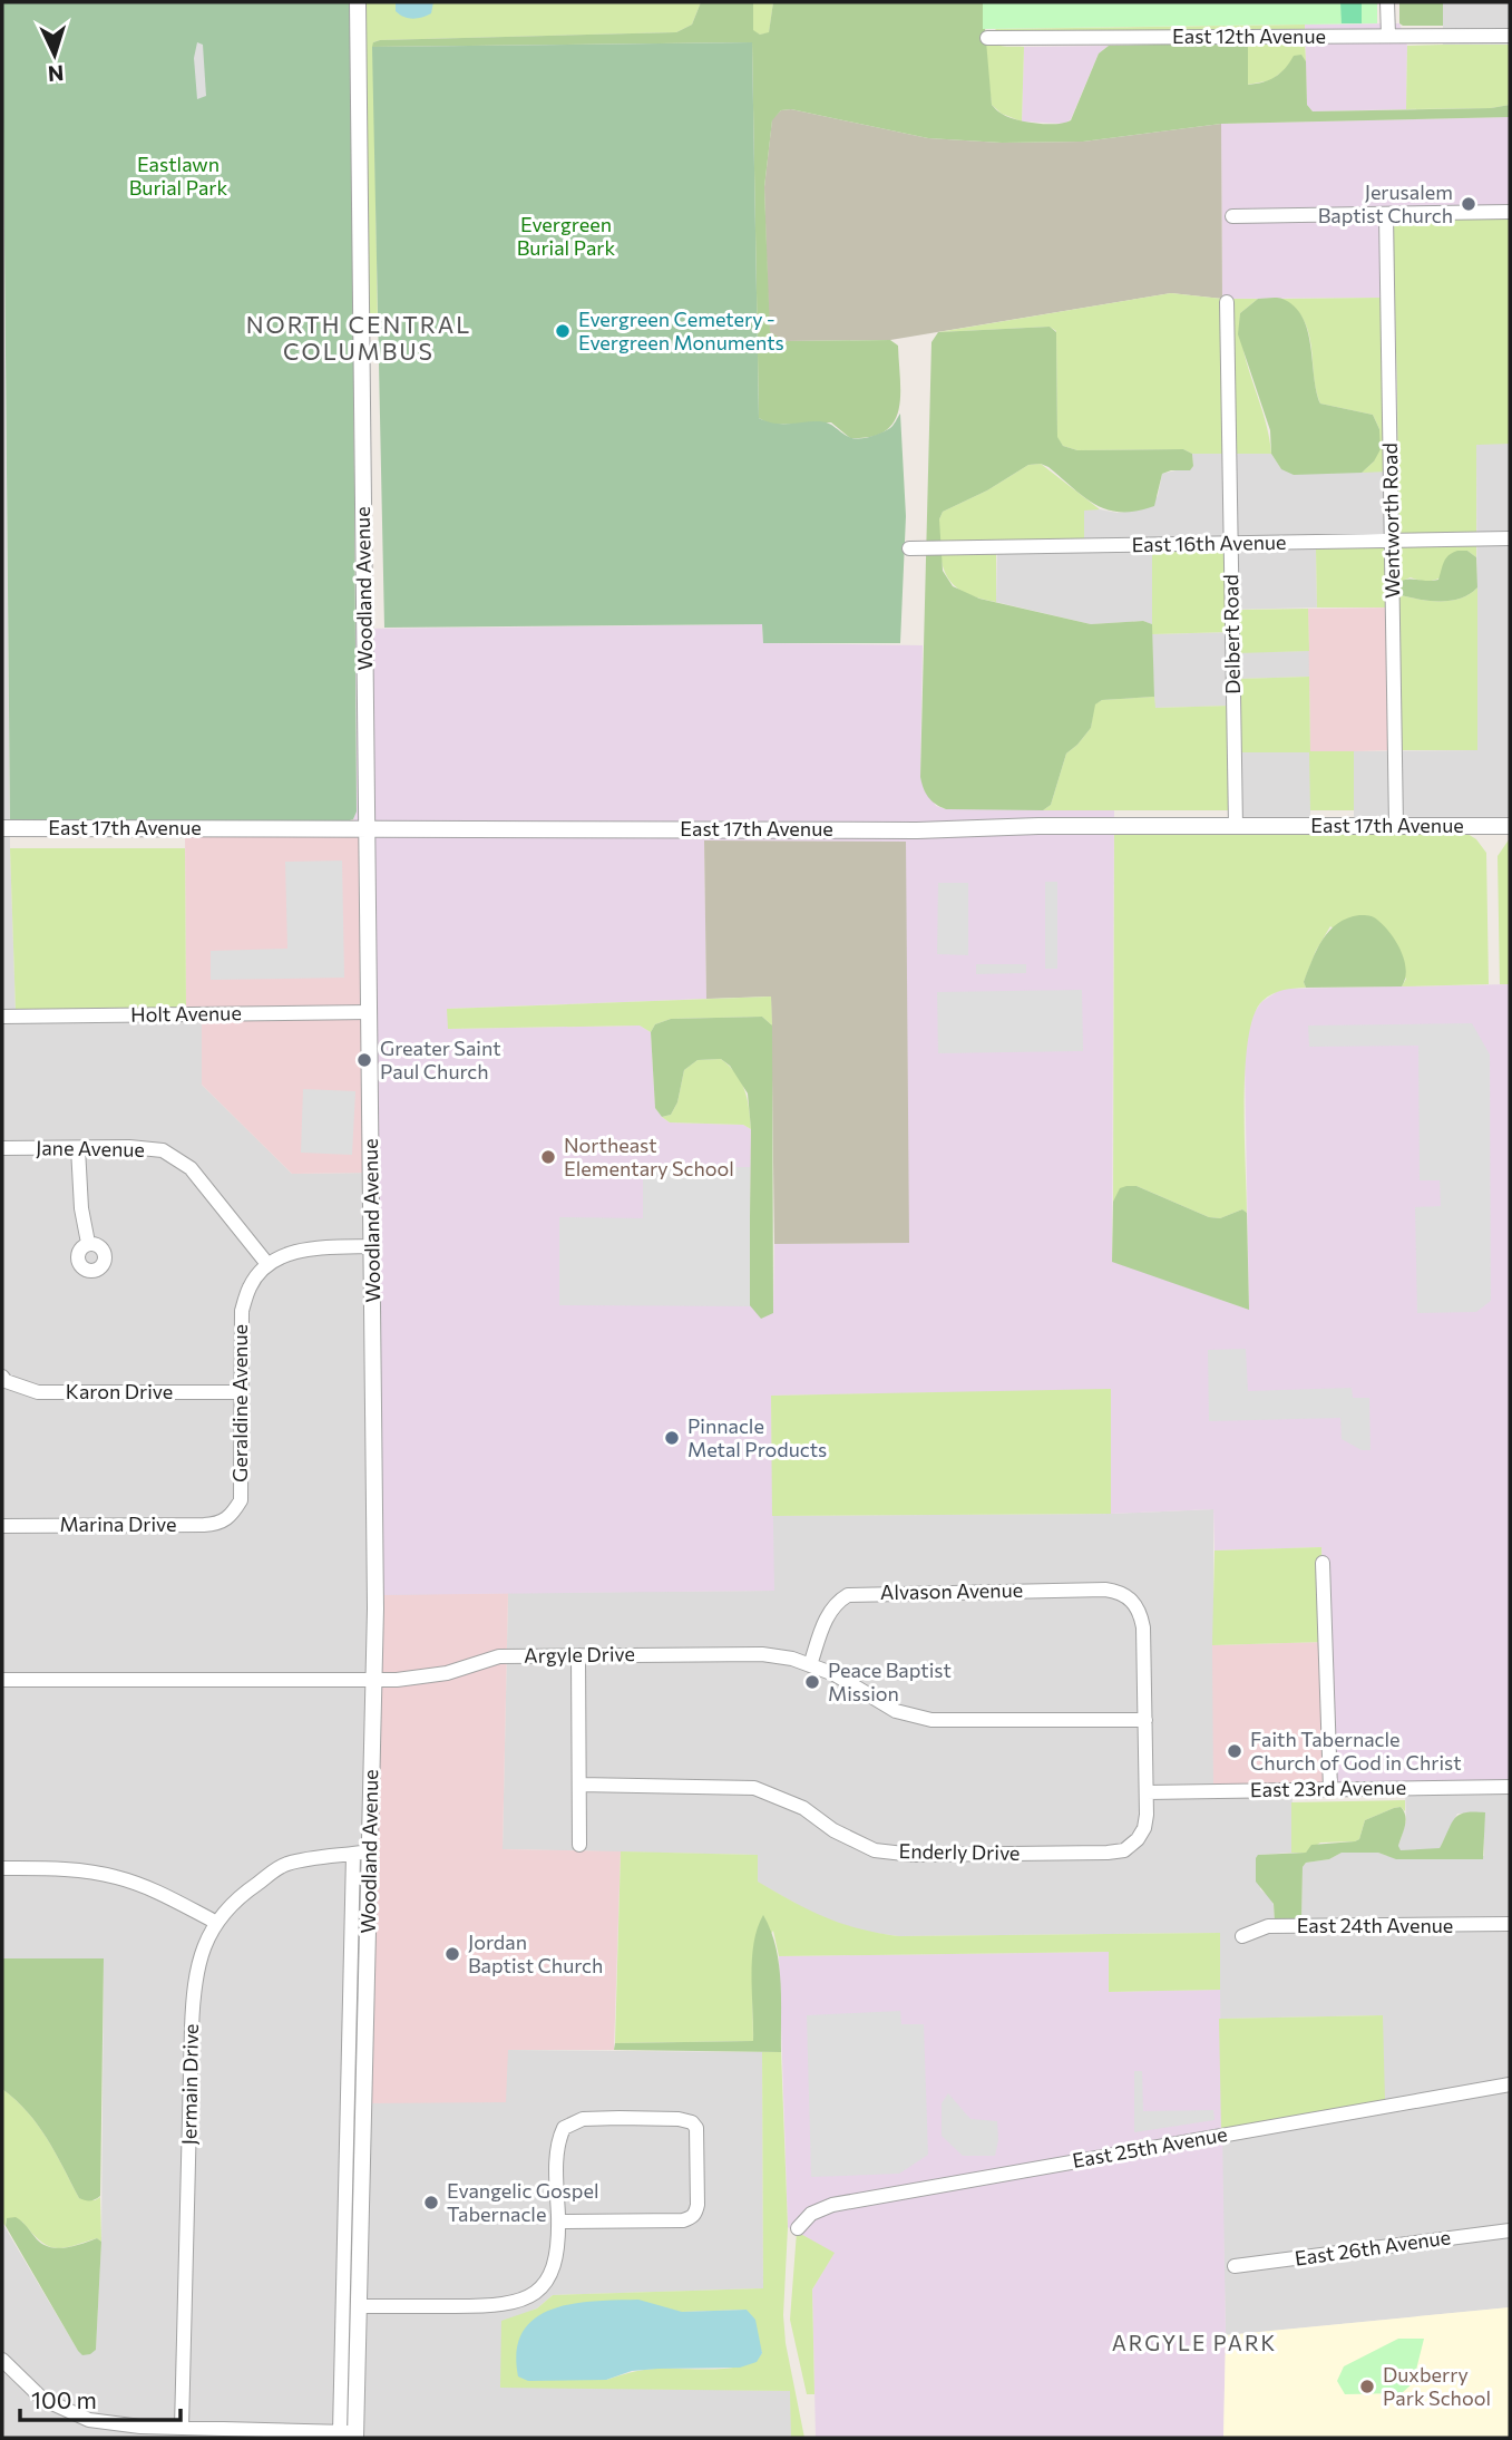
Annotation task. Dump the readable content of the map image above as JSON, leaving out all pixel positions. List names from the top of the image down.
{
  "streets": {
    "street": [
      "East 12th Avenue",
      "Wentworth Road",
      "East 16th Avenue",
      "Woodland Avenue",
      "Delbert Road",
      "East 17th Avenue",
      "Holt Avenue",
      "Jane Avenue",
      "Karon Drive",
      "Geraldine Avenue",
      "Marina Drive",
      "Alvason Avenue",
      "Argyle Drive",
      "East 23rd Avenue",
      "Enderly Drive",
      "East 24th Avenue",
      "Jermain Drive",
      "East 25th Avenue",
      "East 26th Avenue"
    ]
  },
  "crossings": [
    ["Wentworth Road", "East 16th Avenue"],
    ["Wentworth Road", "East 17th Avenue"],
    ["East 16th Avenue", "Delbert Road"],
    ["Woodland Avenue", "East 17th Avenue"],
    ["Woodland Avenue", "Holt Avenue"],
    ["Woodland Avenue", "Argyle Drive"],
    ["Woodland Avenue", "Jermain Drive"],
    ["Delbert Road", "East 17th Avenue"],
    ["Jane Avenue", "Geraldine Avenue"],
    ["Karon Drive", "Geraldine Avenue"],
    ["Geraldine Avenue", "Marina Drive"],
    ["Alvason Avenue", "Argyle Drive"],
    ["East 23rd Avenue", "Enderly Drive"]
  ],
  "districts": ["NORTH CENTRAL COLUMBUS", "ARGYLE PARK"],
  "parks": ["Eastlawn Burial Park", "Evergreen Burial Park"],
  "places": [
    "Jerusalem Baptist Church",
    "Evergreen Cemetery - Evergreen Monuments",
    "Greater Saint Paul Church",
    "Northeast Elementary School",
    "Pinnacle Metal Products",
    "Peace Baptist Mission",
    "Faith Tabernacle Church of God in Christ",
    "Jordan Baptist Church",
    "Evangelic Gospel Tabernacle",
    "Duxberry Park School"
  ],
  "scale_bar": "100 m",
  "north": "bottom"
}
